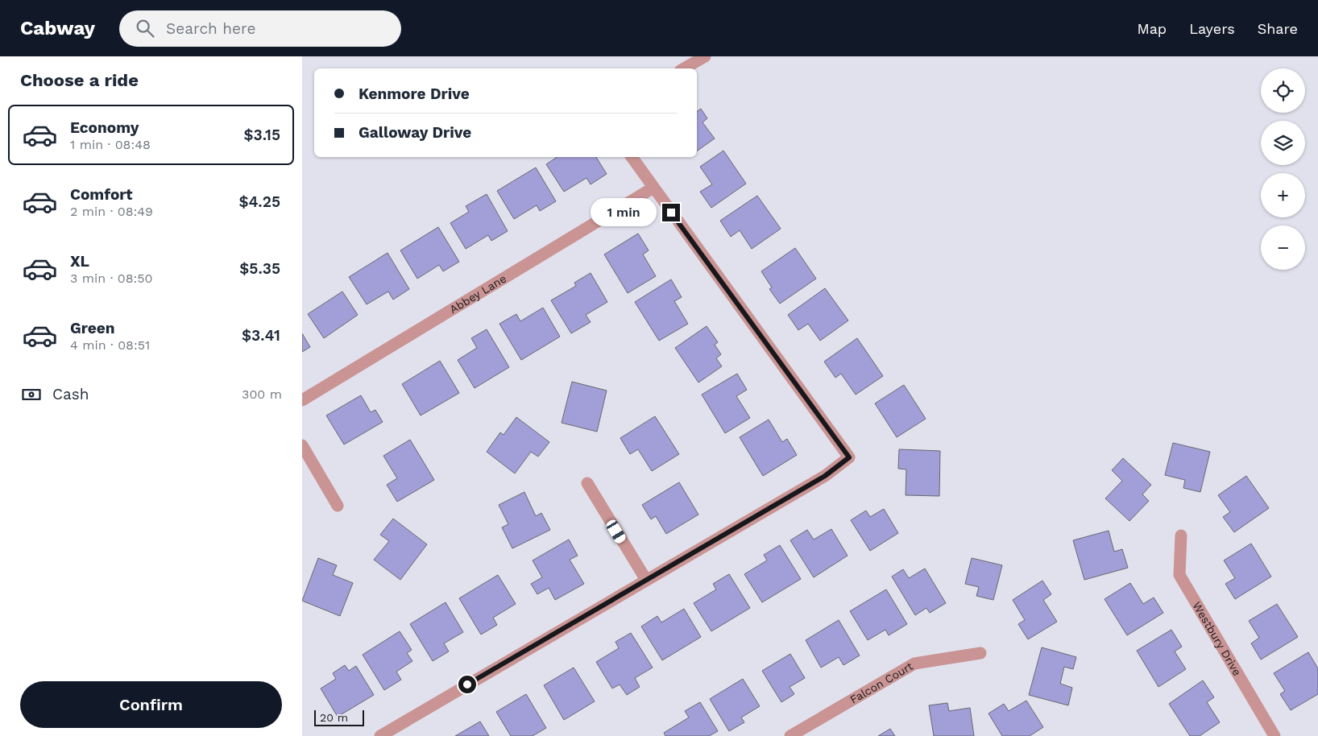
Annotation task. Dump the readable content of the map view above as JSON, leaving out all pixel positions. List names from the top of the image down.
{
  "streets": {
    "street": ["Abbey Lane", "Westbury Drive", "Falcon Court"]
  },
  "scale_bar": "20 m",
  "page": {
    "header": "Cabway",
    "search": "Search here",
    "nav": ["Map", "Layers", "Share"],
    "heading": "Choose a ride",
    "map_buttons": ["+", "−"],
    "banner": ["Kenmore Drive", "Galloway Drive"],
    "list": [
      {
        "name": "Economy",
        "note": "1 min · 08:48",
        "value": "$3.15"
      },
      {
        "name": "Comfort",
        "note": "2 min · 08:49",
        "value": "$4.25"
      },
      {
        "name": "XL",
        "note": "3 min · 08:50",
        "value": "$5.35"
      },
      {
        "name": "Green",
        "note": "4 min · 08:51",
        "value": "$3.41"
      }
    ],
    "bubble": "1 min",
    "pay": ["Cash", "300 m"],
    "buttons": "Confirm",
    "scale": "20 m"
  }
}
